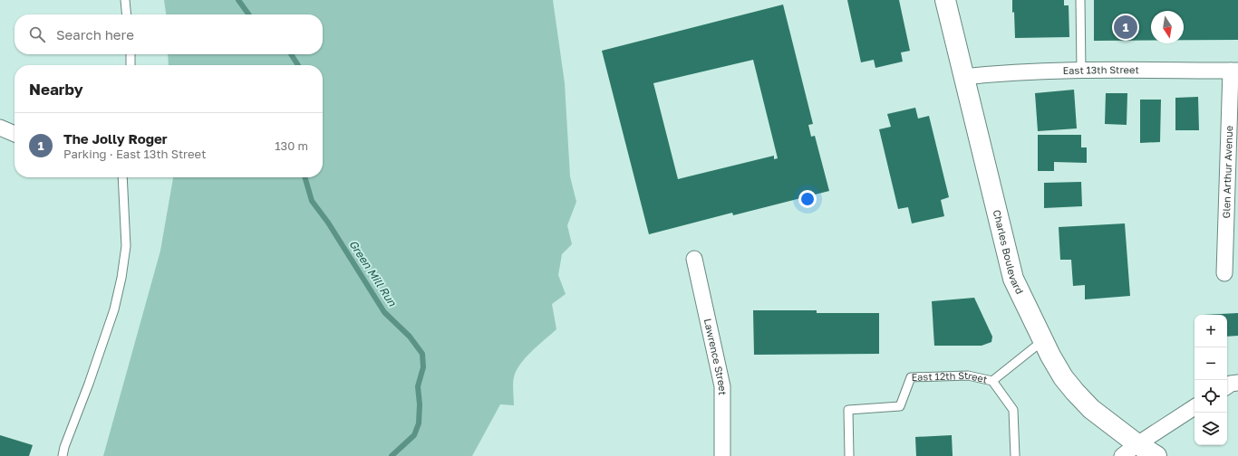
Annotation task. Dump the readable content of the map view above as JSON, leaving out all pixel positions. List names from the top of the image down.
{
  "streets": {
    "main road": ["Charles Boulevard"],
    "street": ["East 13th Street", "Glen Arthur Avenue", "Lawrence Street"],
    "lane": ["East 12th Street"]
  },
  "crossings": [
    ["East 13th Street", "Glen Arthur Avenue"],
    ["East 13th Street", "Charles Boulevard"]
  ],
  "water": ["Green Mill Run"],
  "north": "bottom",
  "page": {
    "pins": "1",
    "search": "Search here",
    "heading": "Nearby",
    "list": [
      {
        "mark": "1",
        "name": "The Jolly Roger",
        "note": "Parking · East 13th Street",
        "value": "130 m"
      }
    ],
    "map_buttons": ["+", "−"]
  }
}
